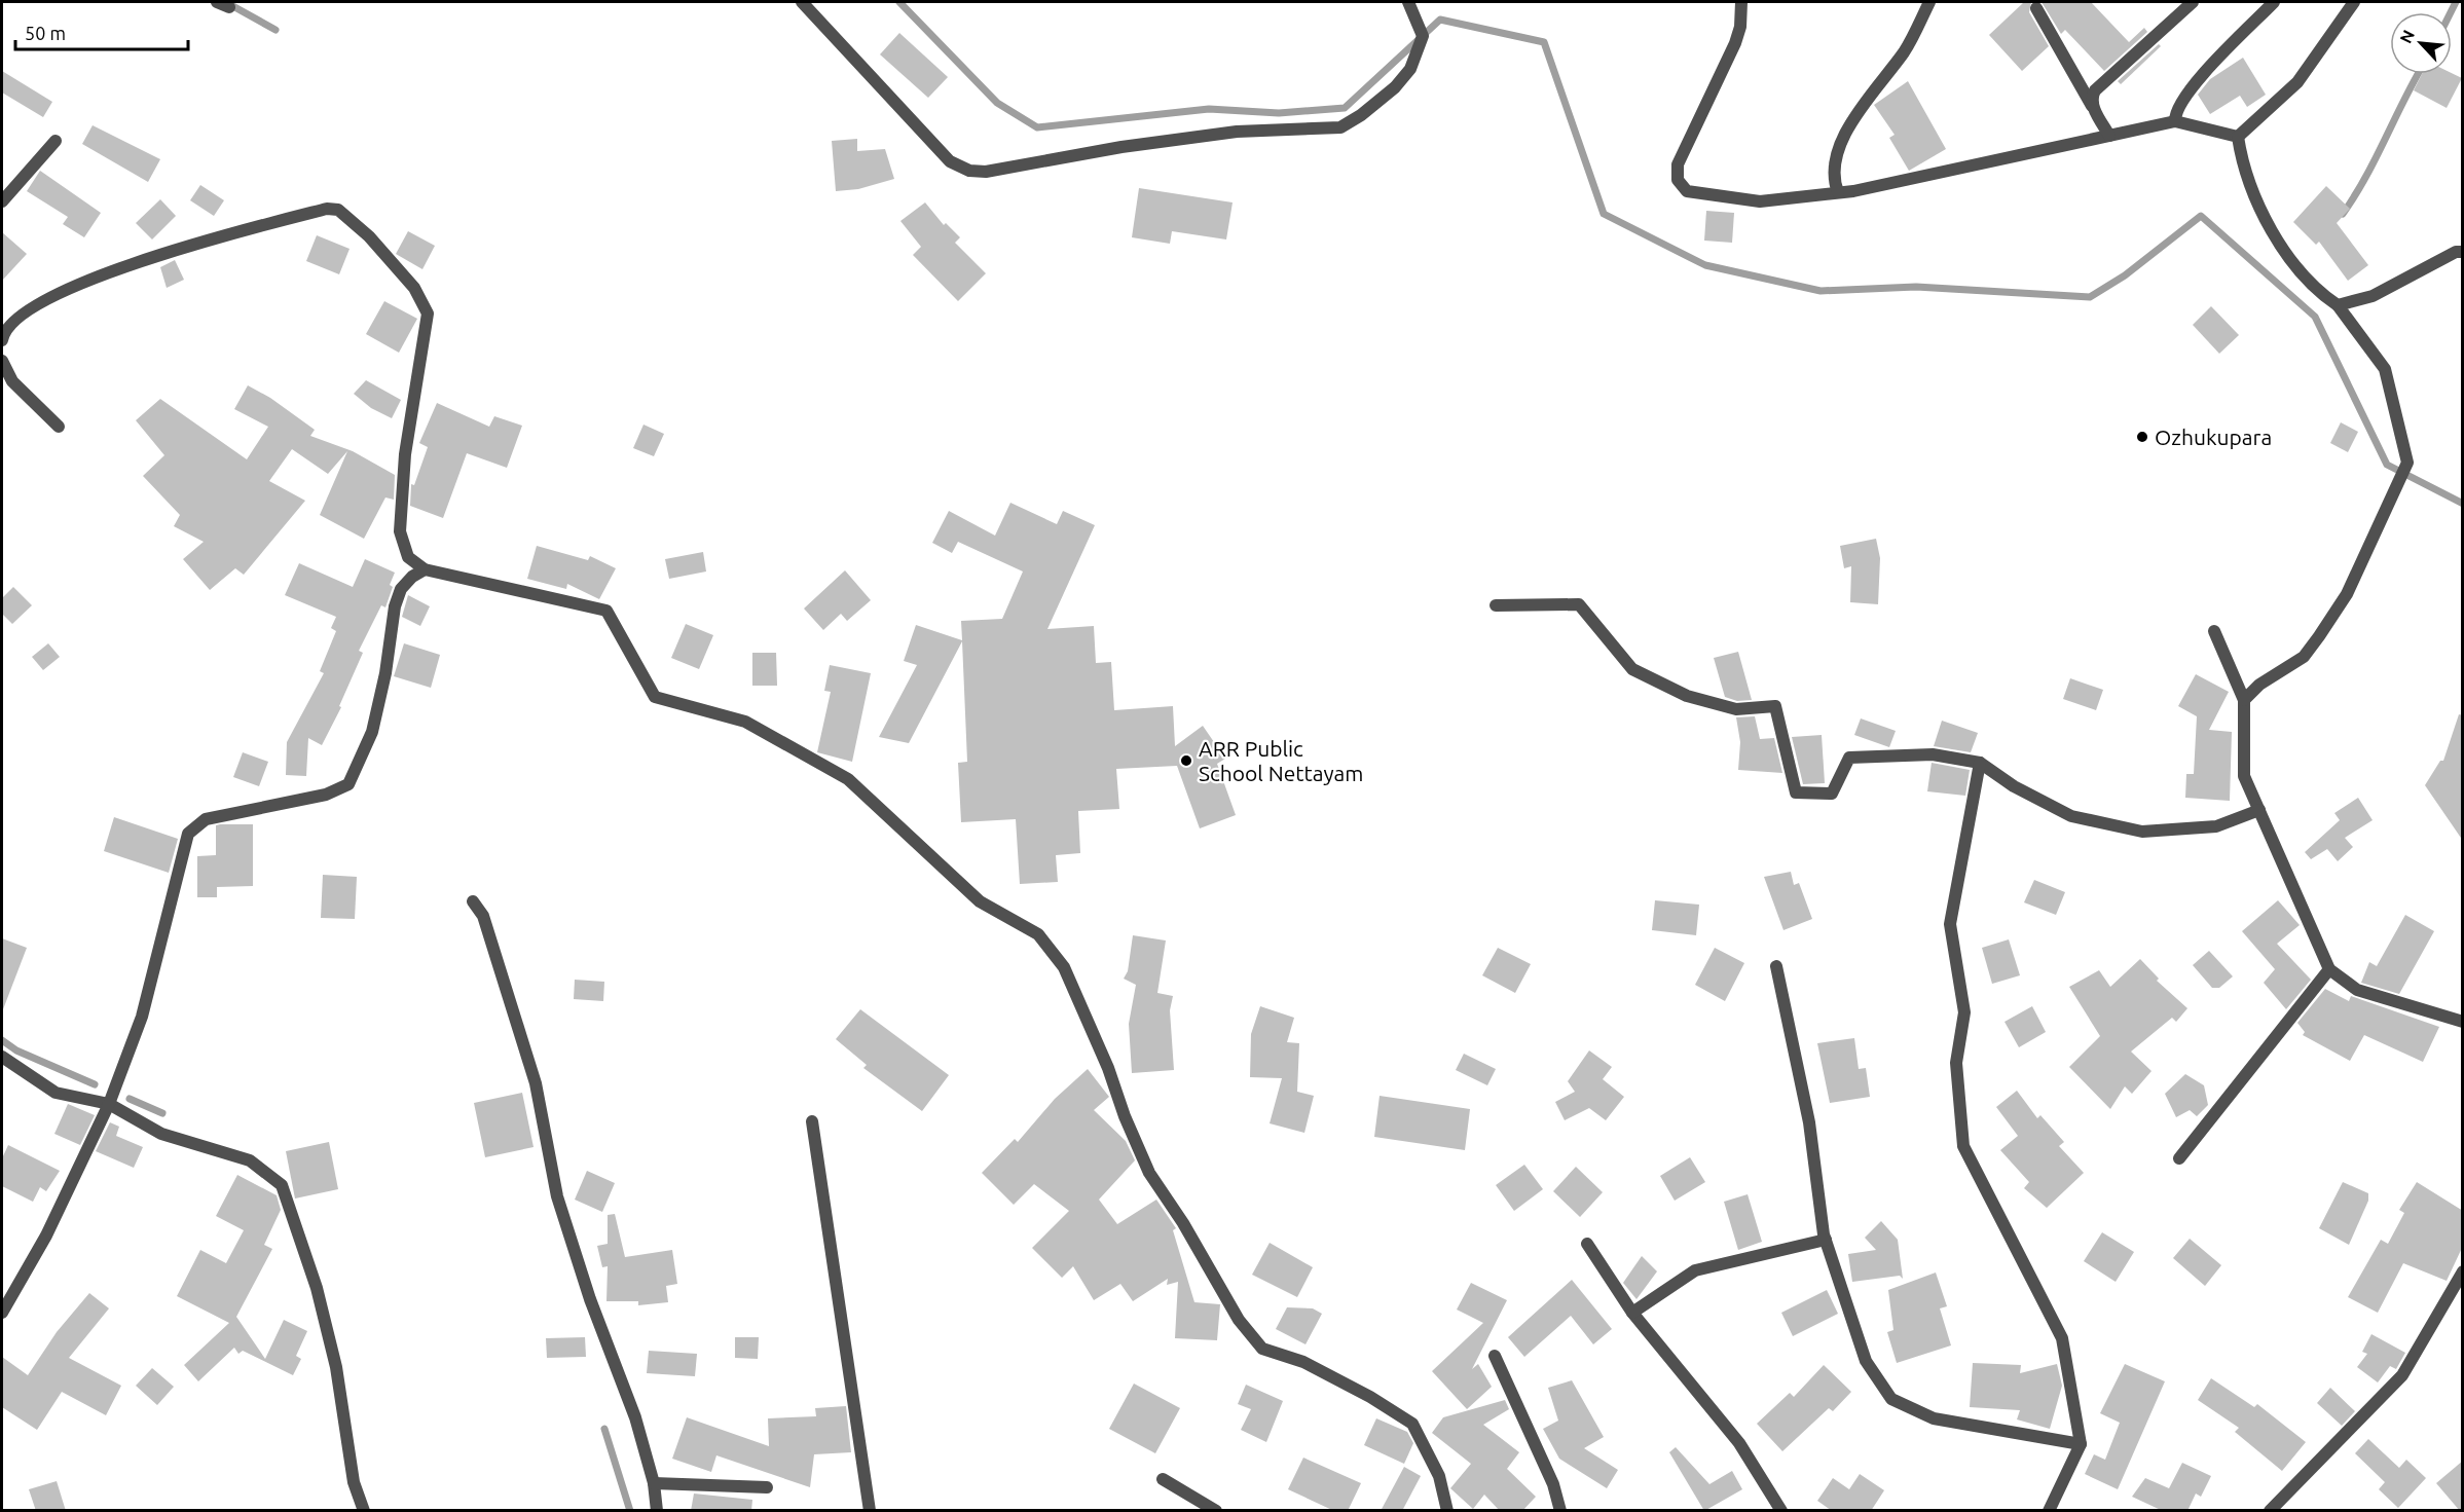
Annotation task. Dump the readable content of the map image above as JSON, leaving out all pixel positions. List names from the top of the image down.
{
  "places": ["Ozhukupara", "ARR Public School Nettayam"],
  "scale_bar": "50 m",
  "north": "top left"
}
